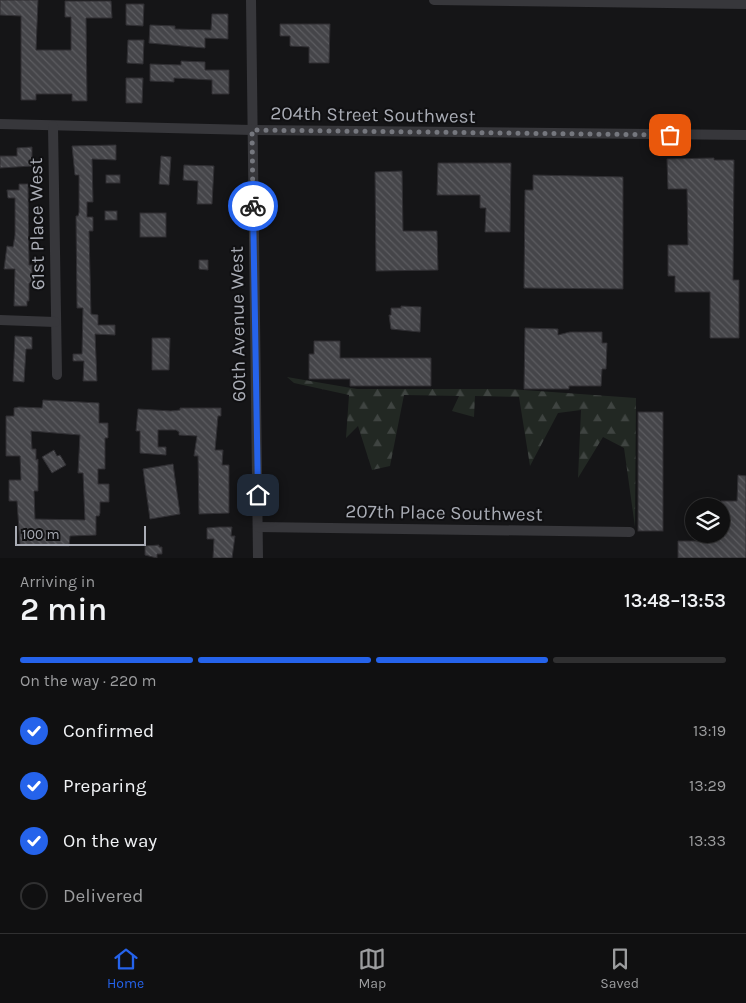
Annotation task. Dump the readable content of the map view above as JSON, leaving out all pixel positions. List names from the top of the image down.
{
  "streets": {
    "street": [
      "204th Street Southwest",
      "61st Place West",
      "60th Avenue West",
      "207th Place Southwest"
    ]
  },
  "crossings": [
    ["204th Street Southwest", "61st Place West"],
    ["204th Street Southwest", "60th Avenue West"],
    ["60th Avenue West", "207th Place Southwest"]
  ],
  "scale_bar": "100 m",
  "page": {
    "scale": "100 m",
    "heading": ["2 min", "Arriving in", "13:48–13:53"],
    "bar": "On the way · 220 m",
    "list": [
      ["Confirmed", "13:19"],
      ["Preparing", "13:29"],
      ["On the way", "13:33"],
      "Delivered"
    ],
    "tabs": ["Home", "Map", "Saved"]
  }
}
